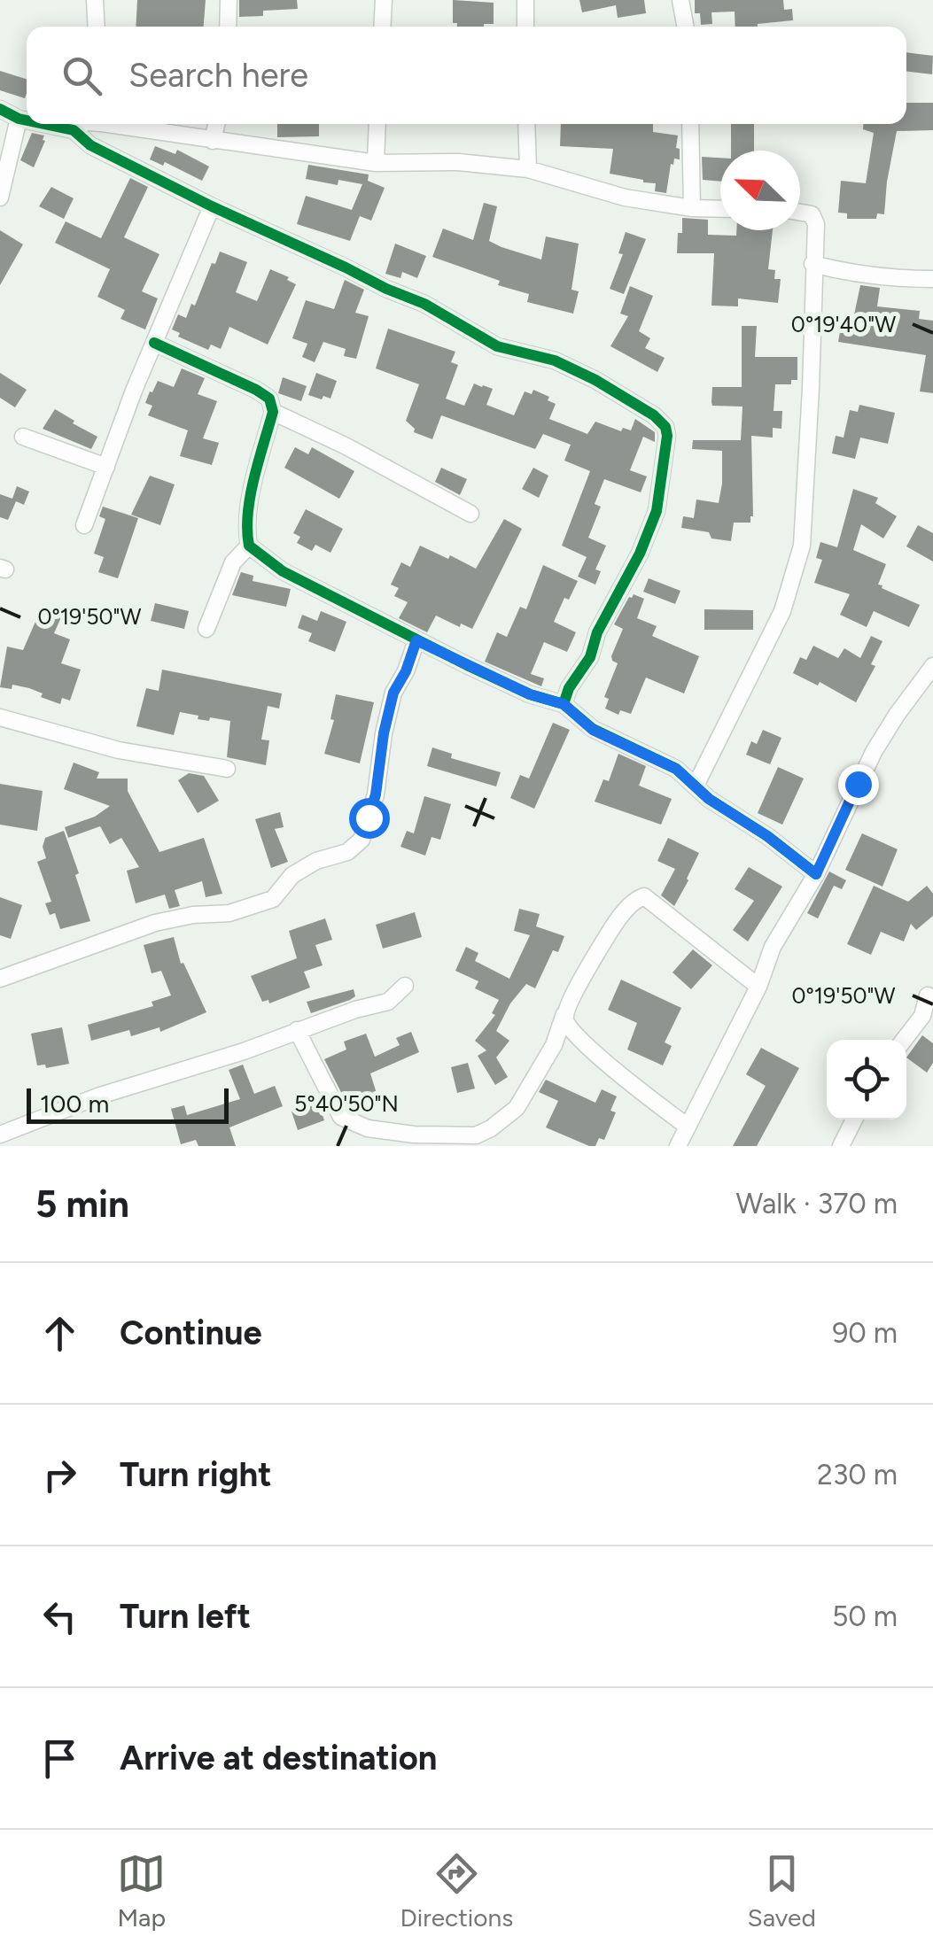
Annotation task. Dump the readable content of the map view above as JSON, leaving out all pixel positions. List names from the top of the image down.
{
  "scale_bar": "100 m",
  "north": "top left",
  "page": {
    "search": "Search here",
    "scale": "100 m",
    "heading": ["5 min", "Walk · 370 m"],
    "list": [
      ["Continue", "90 m"],
      ["Turn right", "230 m"],
      ["Turn left", "50 m"],
      "Arrive at destination"
    ],
    "nav": ["Map", "Directions", "Saved"]
  },
  "coordinates": ["0°19'40\"W", "0°19'50\"W", "5°40'50\"N"]
}
